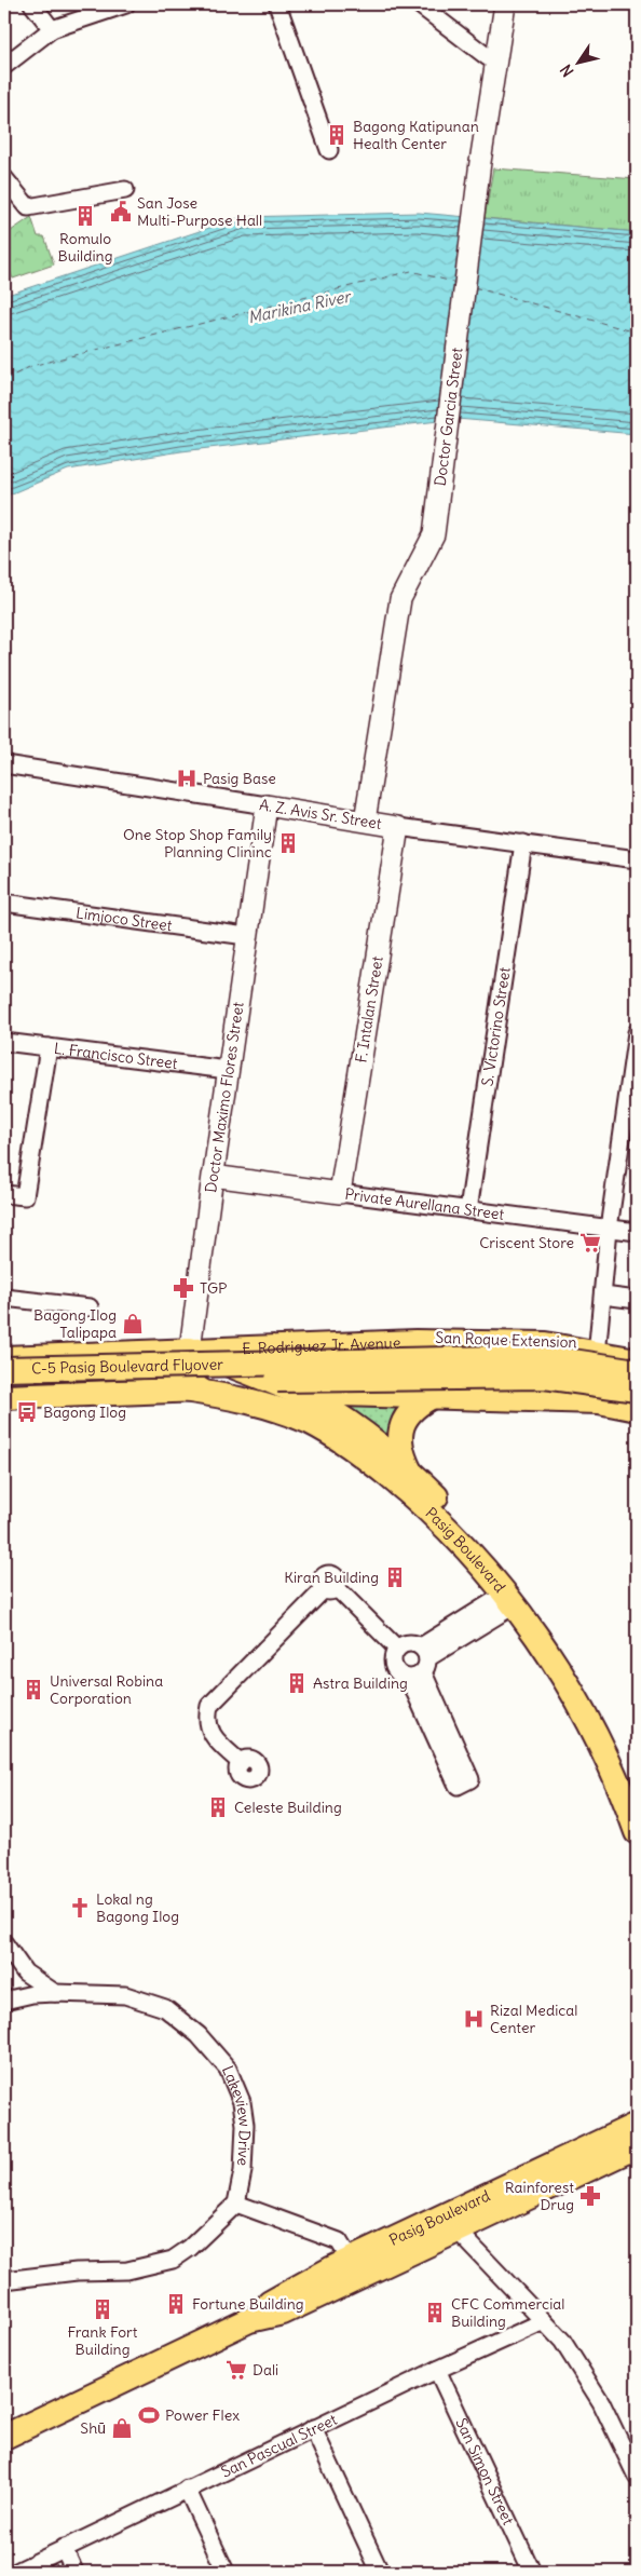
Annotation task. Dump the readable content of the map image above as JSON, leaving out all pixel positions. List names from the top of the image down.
{
  "streets": {
    "main road": ["E. Rodriguez Jr. Avenue", "C-5 Pasig Boulevard Flyover", "Pasig Boulevard"],
    "street": [
      "Doctor Garcia Street",
      "A. Z. Avis Sr. Street",
      "Limjoco Street",
      "F. Intalan Street",
      "S. Victorino Street",
      "L. Francisco Street",
      "Doctor Maximo Flores Street",
      "Private Aurellana Street",
      "San Roque Extension",
      "Lakeview Drive",
      "San Pascual Street",
      "San Simon Street"
    ]
  },
  "crossings": [
    ["Doctor Garcia Street", "A. Z. Avis Sr. Street"],
    ["A. Z. Avis Sr. Street", "F. Intalan Street"],
    ["A. Z. Avis Sr. Street", "S. Victorino Street"],
    ["A. Z. Avis Sr. Street", "Doctor Maximo Flores Street"],
    ["Limjoco Street", "Doctor Maximo Flores Street"],
    ["F. Intalan Street", "Private Aurellana Street"],
    ["S. Victorino Street", "Private Aurellana Street"],
    ["L. Francisco Street", "Doctor Maximo Flores Street"],
    ["Doctor Maximo Flores Street", "Private Aurellana Street"],
    ["Doctor Maximo Flores Street", "E. Rodriguez Jr. Avenue"],
    ["Doctor Maximo Flores Street", "Pasig Boulevard"],
    ["Private Aurellana Street", "San Roque Extension"],
    ["San Roque Extension", "E. Rodriguez Jr. Avenue"],
    ["E. Rodriguez Jr. Avenue", "Pasig Boulevard"],
    ["San Pascual Street", "San Simon Street"]
  ],
  "water": ["Marikina River"],
  "places": {
    "building": [
      "Bagong Katipunan Health Center",
      "Romulo Building",
      "One Stop Shop Family Planning Clininc",
      "Kiran Building",
      "Astra Building",
      "Universal Robina Corporation",
      "Celeste Building",
      "Fortune Building",
      "Frank Fort Building",
      "CFC Commercial Building"
    ],
    "public building": ["San Jose Multi-Purpose Hall"],
    "hospital": ["Pasig Base", "Rizal Medical Center"],
    "supermarket": ["Criscent Store", "Dali"],
    "pharmacy": ["TGP", "Rainforest Drug"],
    "shop": ["Bagong Ilog Talipapa", "Shū"],
    "bus stop": ["Bagong Ilog"],
    "church": ["Lokal ng Bagong Ilog"],
    "sports": ["Power Flex"]
  },
  "north": "bottom left"
}
